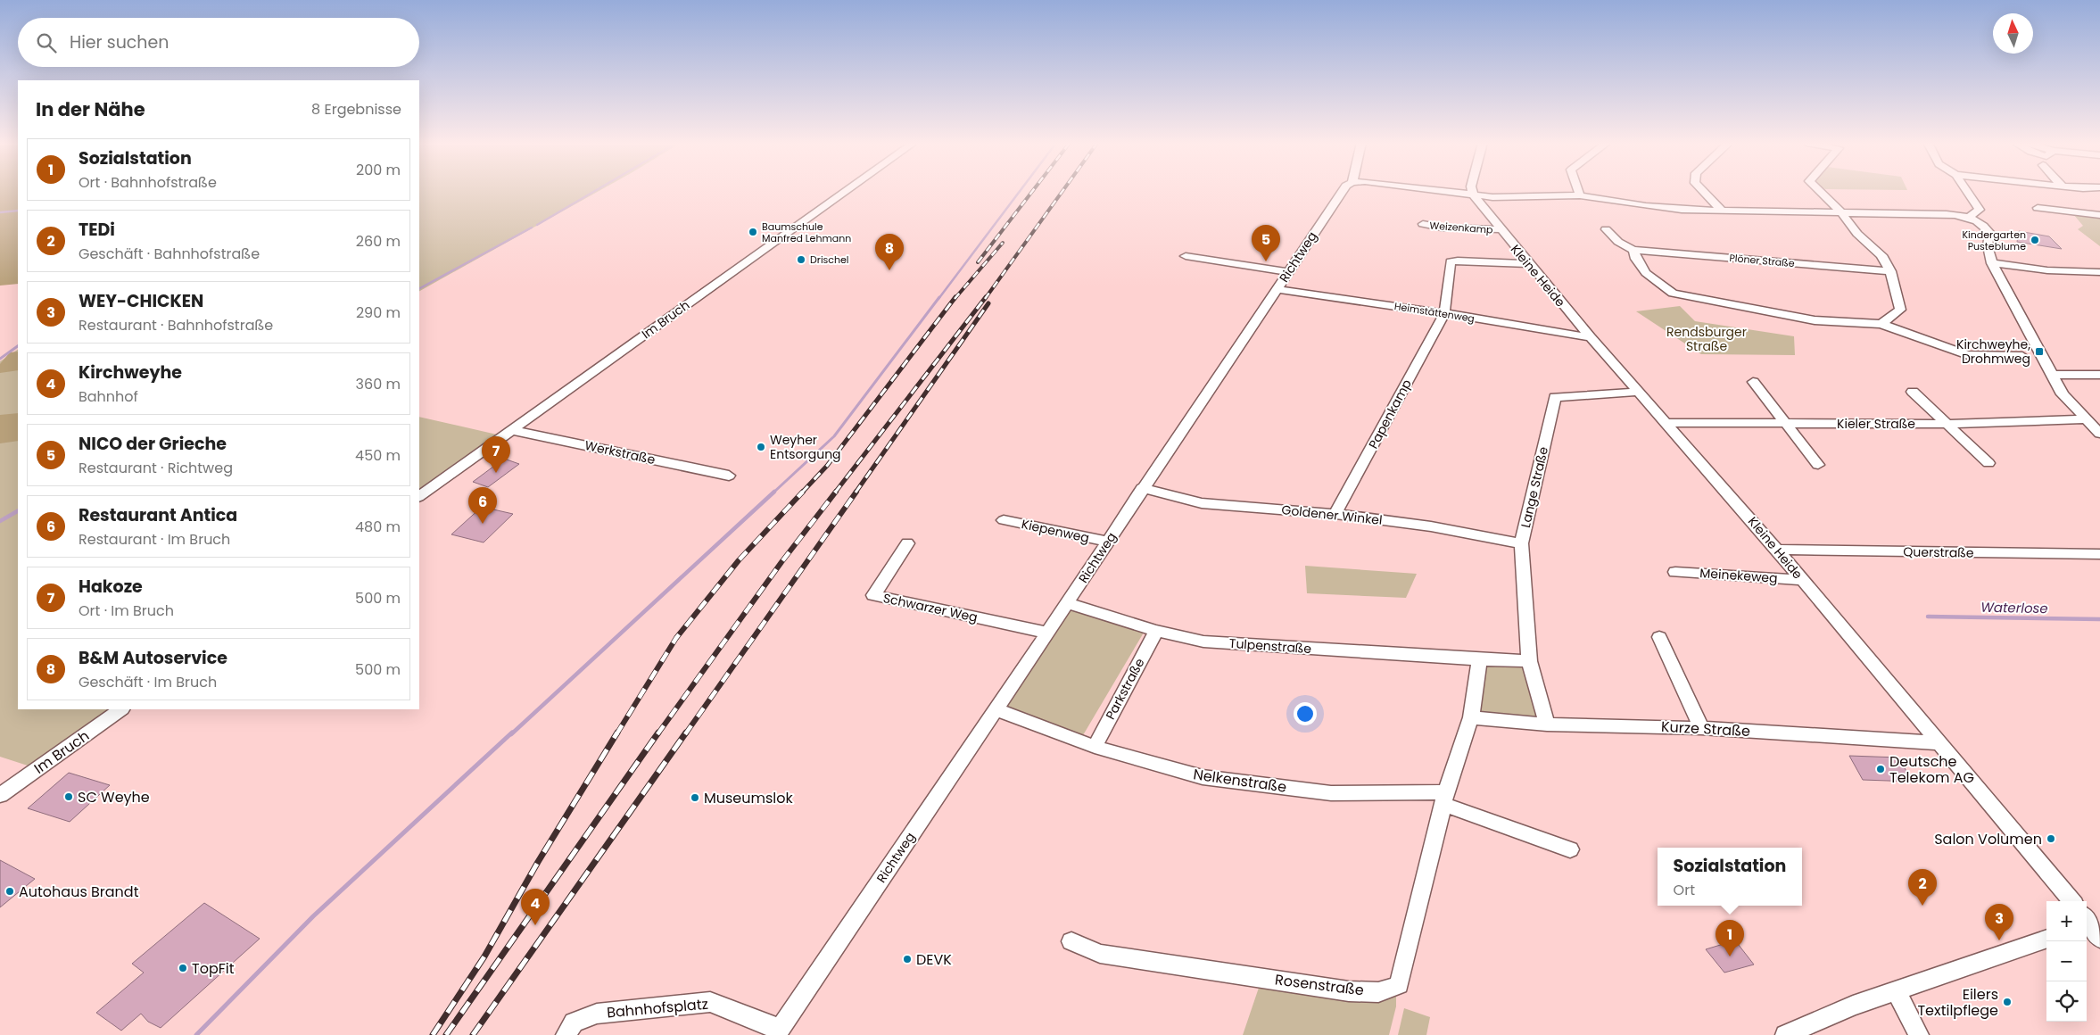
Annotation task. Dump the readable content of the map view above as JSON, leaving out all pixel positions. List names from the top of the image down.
{
  "streets": {
    "street": [
      "Weizenkamp",
      "Richtweg",
      "Plöner Straße",
      "Kleine Heide",
      "Heimstättenweg",
      "Im Bruch",
      "Papenkamp",
      "Kieler Straße",
      "Werkstraße",
      "Lange Straße",
      "Goldener Winkel",
      "Kiepenweg",
      "Querstraße",
      "Meinekeweg",
      "Schwarzer Weg",
      "Tulpenstraße",
      "Parkstraße",
      "Kurze Straße",
      "Nelkenstraße",
      "Rosenstraße",
      "Bahnhofsplatz"
    ]
  },
  "crossings": [
    ["Weizenkamp", "Kleine Heide"],
    ["Richtweg", "Heimstättenweg"],
    ["Richtweg", "Goldener Winkel"],
    ["Richtweg", "Kiepenweg"],
    ["Richtweg", "Schwarzer Weg"],
    ["Richtweg", "Tulpenstraße"],
    ["Richtweg", "Nelkenstraße"],
    ["Richtweg", "Bahnhofsplatz"],
    ["Kleine Heide", "Heimstättenweg"],
    ["Kleine Heide", "Kieler Straße"],
    ["Kleine Heide", "Lange Straße"],
    ["Kleine Heide", "Querstraße"],
    ["Kleine Heide", "Meinekeweg"],
    ["Kleine Heide", "Kurze Straße"],
    ["Heimstättenweg", "Papenkamp"],
    ["Im Bruch", "Werkstraße"],
    ["Papenkamp", "Goldener Winkel"],
    ["Lange Straße", "Goldener Winkel"],
    ["Lange Straße", "Kurze Straße"],
    ["Tulpenstraße", "Parkstraße"],
    ["Parkstraße", "Nelkenstraße"],
    ["Nelkenstraße", "Rosenstraße"]
  ],
  "water": ["Waterlose"],
  "parks": ["Rendsburger Straße"],
  "places": {
    "other": [
      "Baumschule Manfred Lehmann",
      "Kindergarten Pusteblume",
      "Drischel",
      "Weyher Entsorgung",
      "Deutsche Telekom AG",
      "SC Weyhe",
      "Museumslok",
      "Salon Volumen",
      "Autohaus Brandt",
      "DEVK",
      "TopFit",
      "Eilers Textilpflege"
    ],
    "transit": ["Kirchweyhe, Drohmweg"]
  },
  "north": "top",
  "page": {
    "search": "Hier suchen",
    "heading": ["In der Nähe", "8 Ergebnisse"],
    "list": [
      {
        "mark": "1",
        "name": "Sozialstation",
        "note": "Ort · Bahnhofstraße",
        "value": "200 m"
      },
      {
        "mark": "2",
        "name": "TEDi",
        "note": "Geschäft · Bahnhofstraße",
        "value": "260 m"
      },
      {
        "mark": "3",
        "name": "WEY-CHICKEN",
        "note": "Restaurant · Bahnhofstraße",
        "value": "290 m"
      },
      {
        "mark": "4",
        "name": "Kirchweyhe",
        "note": "Bahnhof",
        "value": "360 m"
      },
      {
        "mark": "5",
        "name": "NICO der Grieche",
        "note": "Restaurant · Richtweg",
        "value": "450 m"
      },
      {
        "mark": "6",
        "name": "Restaurant Antica",
        "note": "Restaurant · Im Bruch",
        "value": "480 m"
      },
      {
        "mark": "7",
        "name": "Hakoze",
        "note": "Ort · Im Bruch",
        "value": "500 m"
      },
      {
        "mark": "8",
        "name": "B&M Autoservice",
        "note": "Geschäft · Im Bruch",
        "value": "500 m"
      }
    ],
    "pins": [
      "5",
      "8",
      "7",
      "6",
      "2",
      "4",
      "3",
      "1"
    ],
    "popup": ["Sozialstation", "Ort"],
    "map_buttons": ["+", "−"]
  }
}
